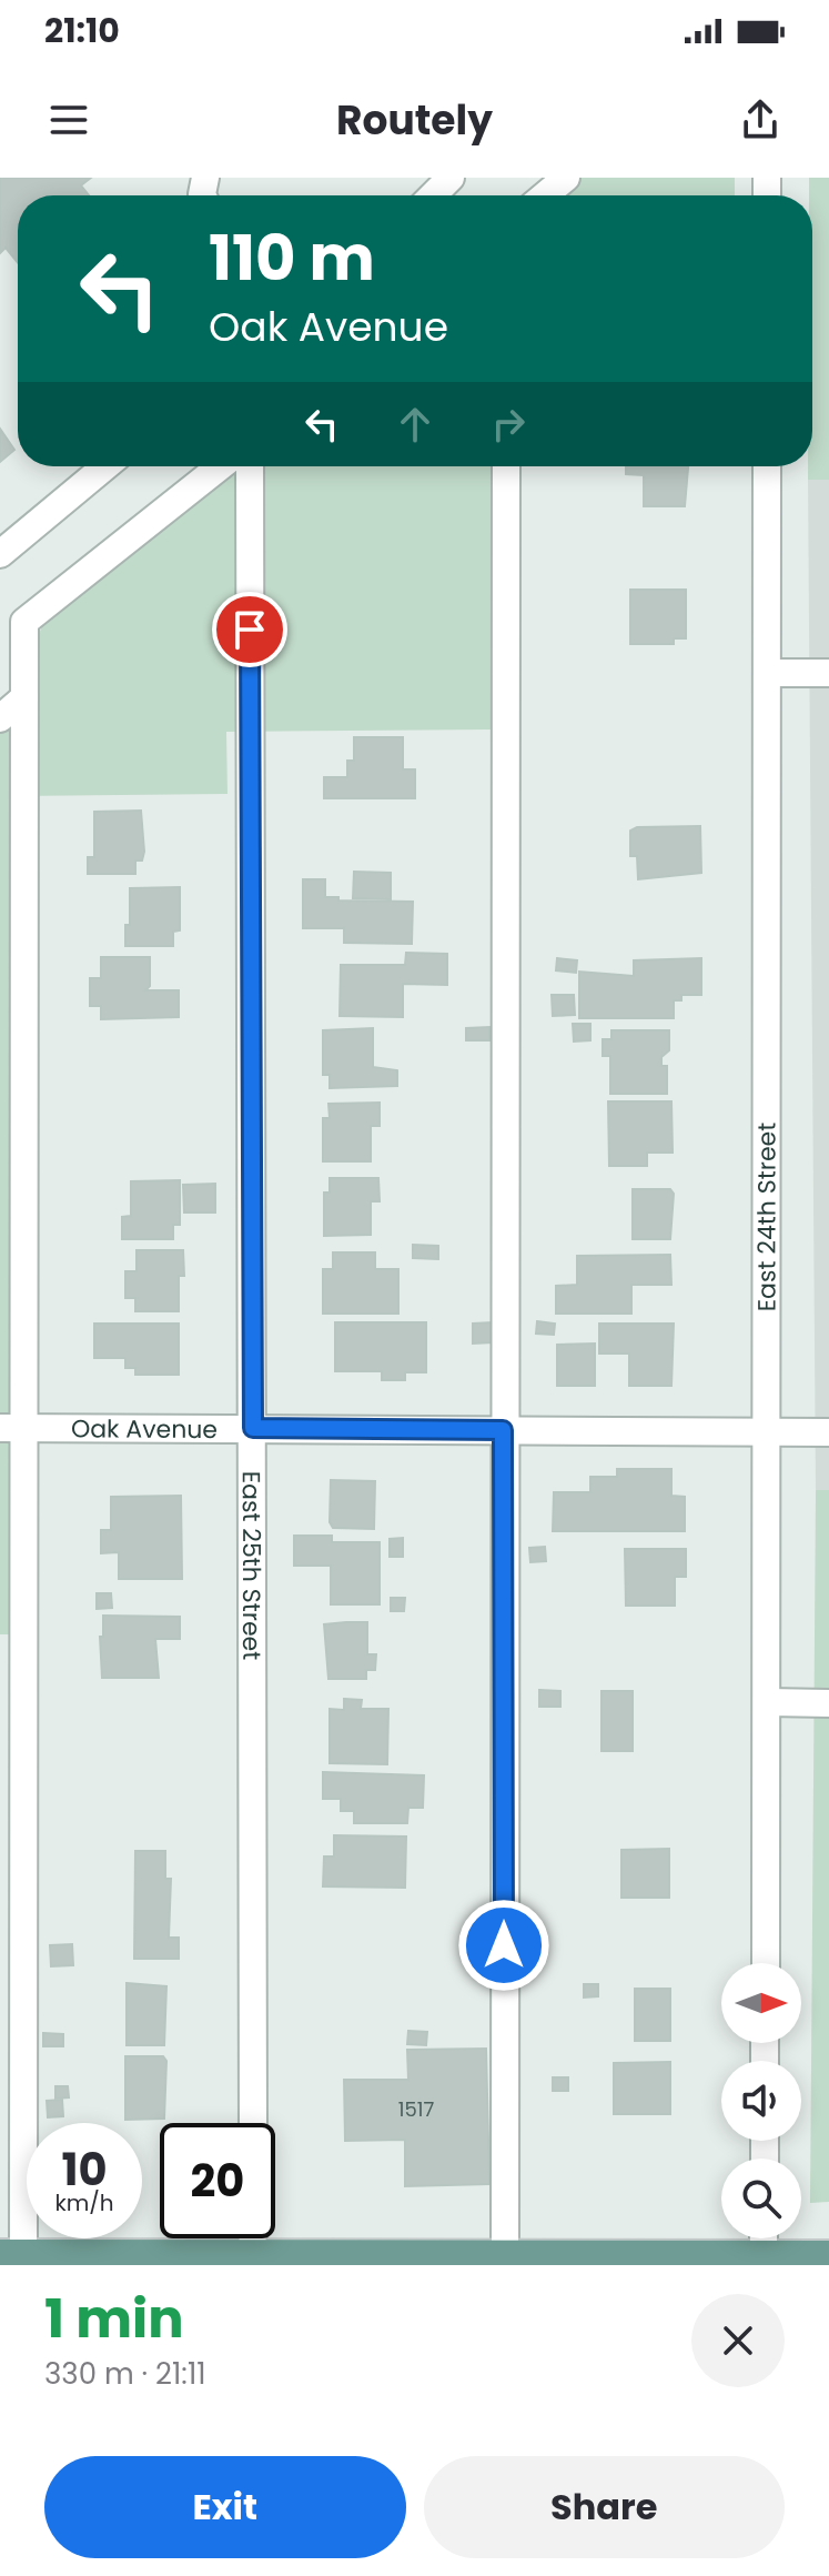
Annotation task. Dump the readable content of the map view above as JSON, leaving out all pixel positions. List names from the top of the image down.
{
  "streets": {
    "street": ["East 24th Street", "Oak Avenue", "East 25th Street"]
  },
  "crossings": [
    ["East 24th Street", "Oak Avenue"],
    ["Oak Avenue", "East 25th Street"]
  ],
  "house_numbers": ["1517"],
  "north": "right",
  "page": {
    "status": "21:10",
    "header": "Routely",
    "turn": ["110 m", "Oak Avenue"],
    "speed": "10 km/h",
    "limit": "20",
    "heading": ["1 min", "330 m · 21:11"],
    "buttons": ["Exit", "Share"]
  }
}
